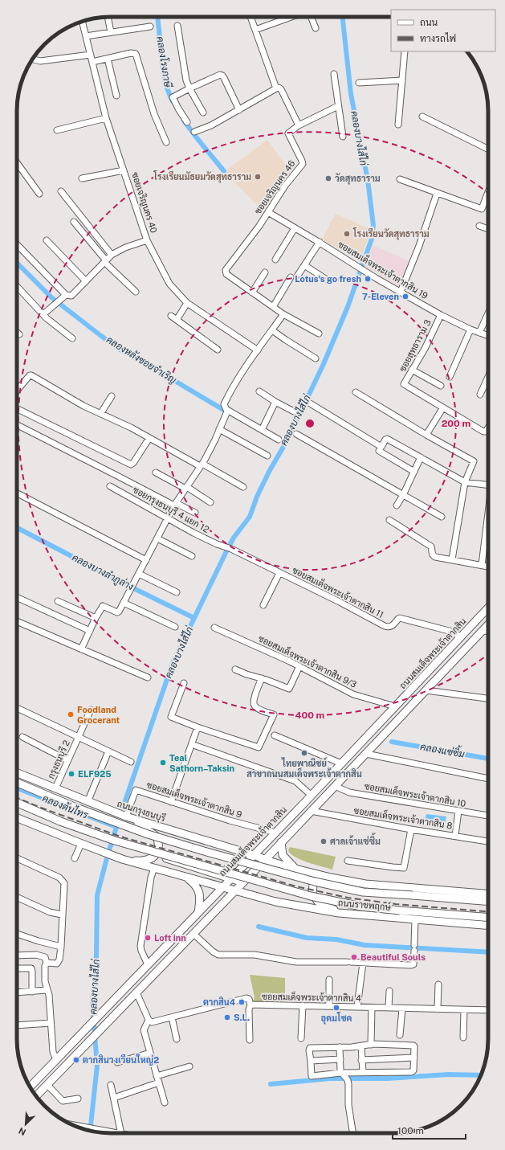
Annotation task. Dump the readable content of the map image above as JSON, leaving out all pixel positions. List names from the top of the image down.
{
  "streets": {
    "main road": ["ถนนสมเด็จพระเจ้าตากสิน", "ถนนกรุงธนบุรี", "ถนนราชพฤกษ์"],
    "street": [
      "ซอยเจริญนคร 46",
      "ซอยเจริญนคร 40",
      "ซอยสมเด็จพระเจ้าตากสิน 19",
      "ซอยสุทธาราม 3",
      "ซอยกรุงธนบุรี 4 แยก 12",
      "ซอยสมเด็จพระเจ้าตากสิน 11",
      "ซอยสมเด็จพระเจ้าตากสิน 9/3",
      "กรุงธนบุรี 2",
      "ซอยสมเด็จพระเจ้าตากสิน 10",
      "ซอยสมเด็จพระเจ้าตากสิน 9",
      "ซอยสมเด็จพระเจ้าตากสิน 8",
      "ซอยสมเด็จพระเจ้าตากสิน 4"
    ]
  },
  "crossings": [
    ["ซอยเจริญนคร 46", "ซอยสมเด็จพระเจ้าตากสิน 19"],
    ["ซอยสมเด็จพระเจ้าตากสิน 19", "ซอยสุทธาราม 3"],
    ["ซอยกรุงธนบุรี 4 แยก 12", "ซอยสมเด็จพระเจ้าตากสิน 11"],
    ["ซอยสมเด็จพระเจ้าตากสิน 11", "ถนนสมเด็จพระเจ้าตากสิน"],
    ["ถนนสมเด็จพระเจ้าตากสิน", "ซอยสมเด็จพระเจ้าตากสิน 9/3"],
    ["ถนนสมเด็จพระเจ้าตากสิน", "ซอยสมเด็จพระเจ้าตากสิน 9"],
    ["ถนนสมเด็จพระเจ้าตากสิน", "ถนนกรุงธนบุรี"],
    ["กรุงธนบุรี 2", "ถนนกรุงธนบุรี"],
    ["ซอยสมเด็จพระเจ้าตากสิน 9", "ถนนกรุงธนบุรี"]
  ],
  "water": [
    "คลองโรงภาษี",
    "คลองบางไส้ไก่",
    "คลองหลังซอยจำเริญ",
    "คลองบางลำภูล่าง",
    "คลองแซ่ซิ้ม",
    "คลองต้นไทร"
  ],
  "places": [
    "โรงเรียนมัธยมวัดสุทธาราม",
    "วัดสุทธาราม",
    "โรงเรียนวัดสุทธาราม",
    "Lotus's go fresh",
    "7-Eleven",
    "Foodland Grocerant",
    "ไทยพาณิชย์ สาขาถนนสมเด็จพระเจ้าตากสิน",
    "Teal Sathorn–Taksin",
    "ELF925",
    "ศาลเจ้าแซ่ซิ้ม",
    "Loft inn",
    "Beautiful Souls",
    "ตากสิน4",
    "อุดมโชค",
    "S.L.",
    "ตากสินวงเวียนใหญ่2"
  ],
  "legend": ["ถนน", "ทางรถไฟ"],
  "scale_bar": "100 m",
  "north": "bottom left",
  "rings": ["200 m", "400 m"]
}
